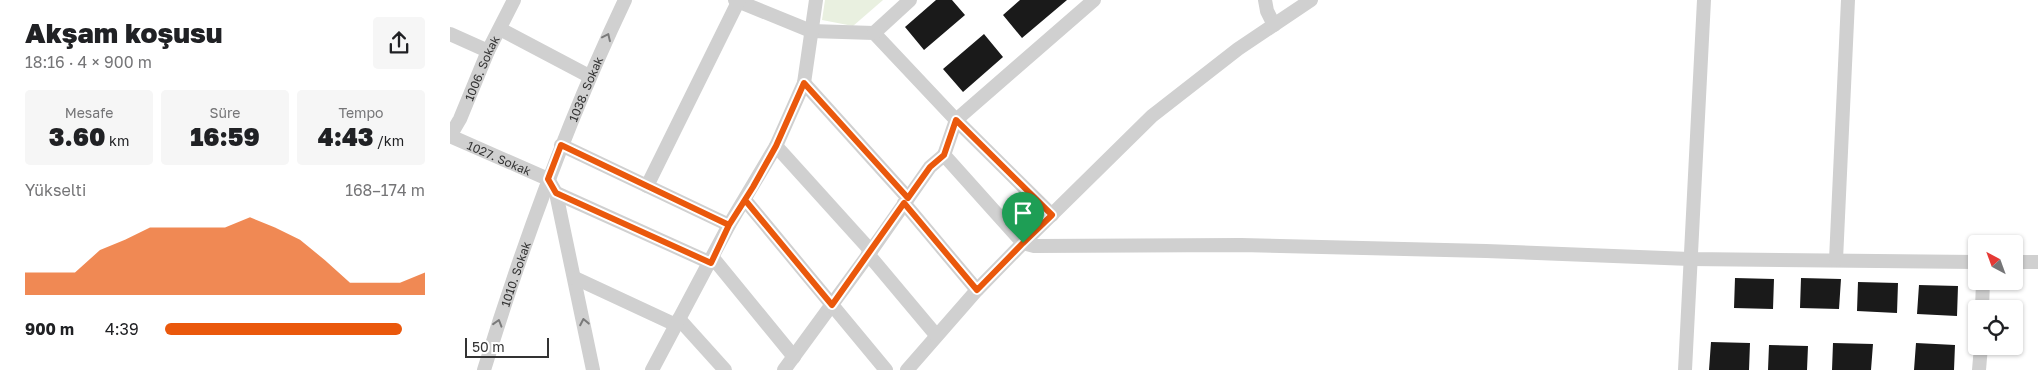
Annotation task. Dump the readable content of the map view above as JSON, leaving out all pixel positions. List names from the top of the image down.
{
  "streets": {
    "street": [
      "1006. Sokak",
      "1038. Sokak",
      "1027. Sokak",
      "1010. Sokak"
    ]
  },
  "crossings": [
    ["1006. Sokak", "1027. Sokak"],
    ["1038. Sokak", "1027. Sokak"],
    ["1038. Sokak", "1010. Sokak"],
    ["1027. Sokak", "1010. Sokak"]
  ],
  "one_way": ["1010. Sokak"],
  "scale_bar": "50 m",
  "north": "top left",
  "page": {
    "heading": ["Akşam koşusu", "18:16 · 4 × 900 m"],
    "stats": [
      ["Mesafe", "3.60 km"],
      ["Süre", "16:59"],
      ["Tempo", "4:43 /km"]
    ],
    "chart": ["Yükselti", "168–174 m"],
    "list": [
      {
        "name": "900 m",
        "note": "4:39"
      }
    ],
    "scale": "50 m"
  }
}
